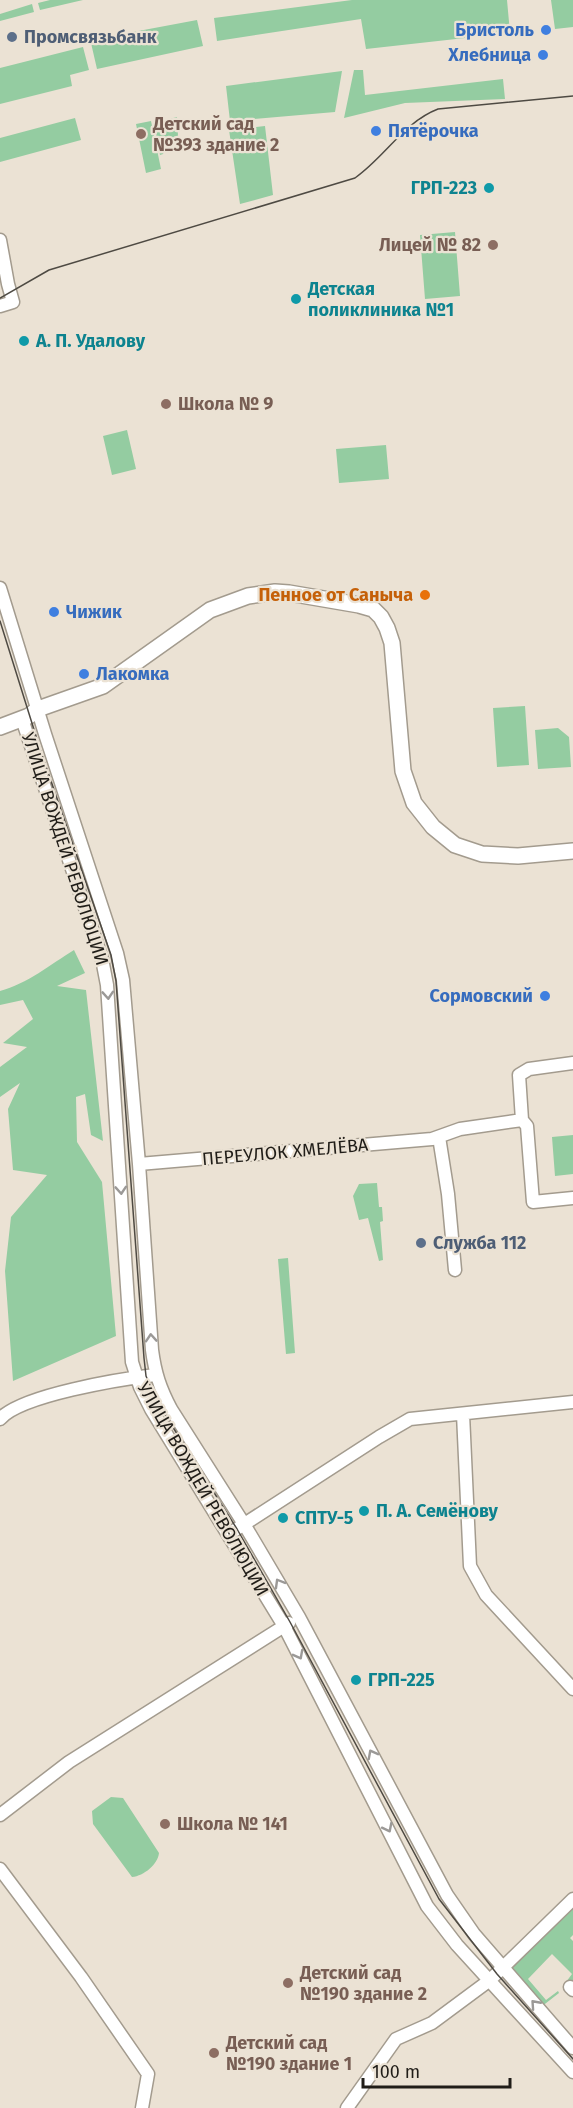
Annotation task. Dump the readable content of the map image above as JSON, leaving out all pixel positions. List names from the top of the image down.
{
  "streets": {
    "street": ["УЛИЦА ВОЖДЕЙ РЕВОЛЮЦИИ", "ПЕРЕУЛОК ХМЕЛЁВА"]
  },
  "crossings": [
    ["УЛИЦА ВОЖДЕЙ РЕВОЛЮЦИИ", "ПЕРЕУЛОК ХМЕЛЁВА"]
  ],
  "places": [
    "Бристоль",
    "Промсвязьбанк",
    "Хлебница",
    "Пятёрочка",
    "Детский сад №393 здание 2",
    "ГРП-223",
    "Лицей № 82",
    "Детская поликлиника №1",
    "А. П. Удалову",
    "Школа № 9",
    "Пенное от Саныча",
    "Чижик",
    "Лакомка",
    "Сормовский",
    "Служба 112",
    "П. А. Семёнову",
    "СПТУ-5",
    "ГРП-225",
    "Школа № 141",
    "Детский сад №190 здание 2",
    "Детский сад №190 здание 1"
  ],
  "scale_bar": "100 m"
}
